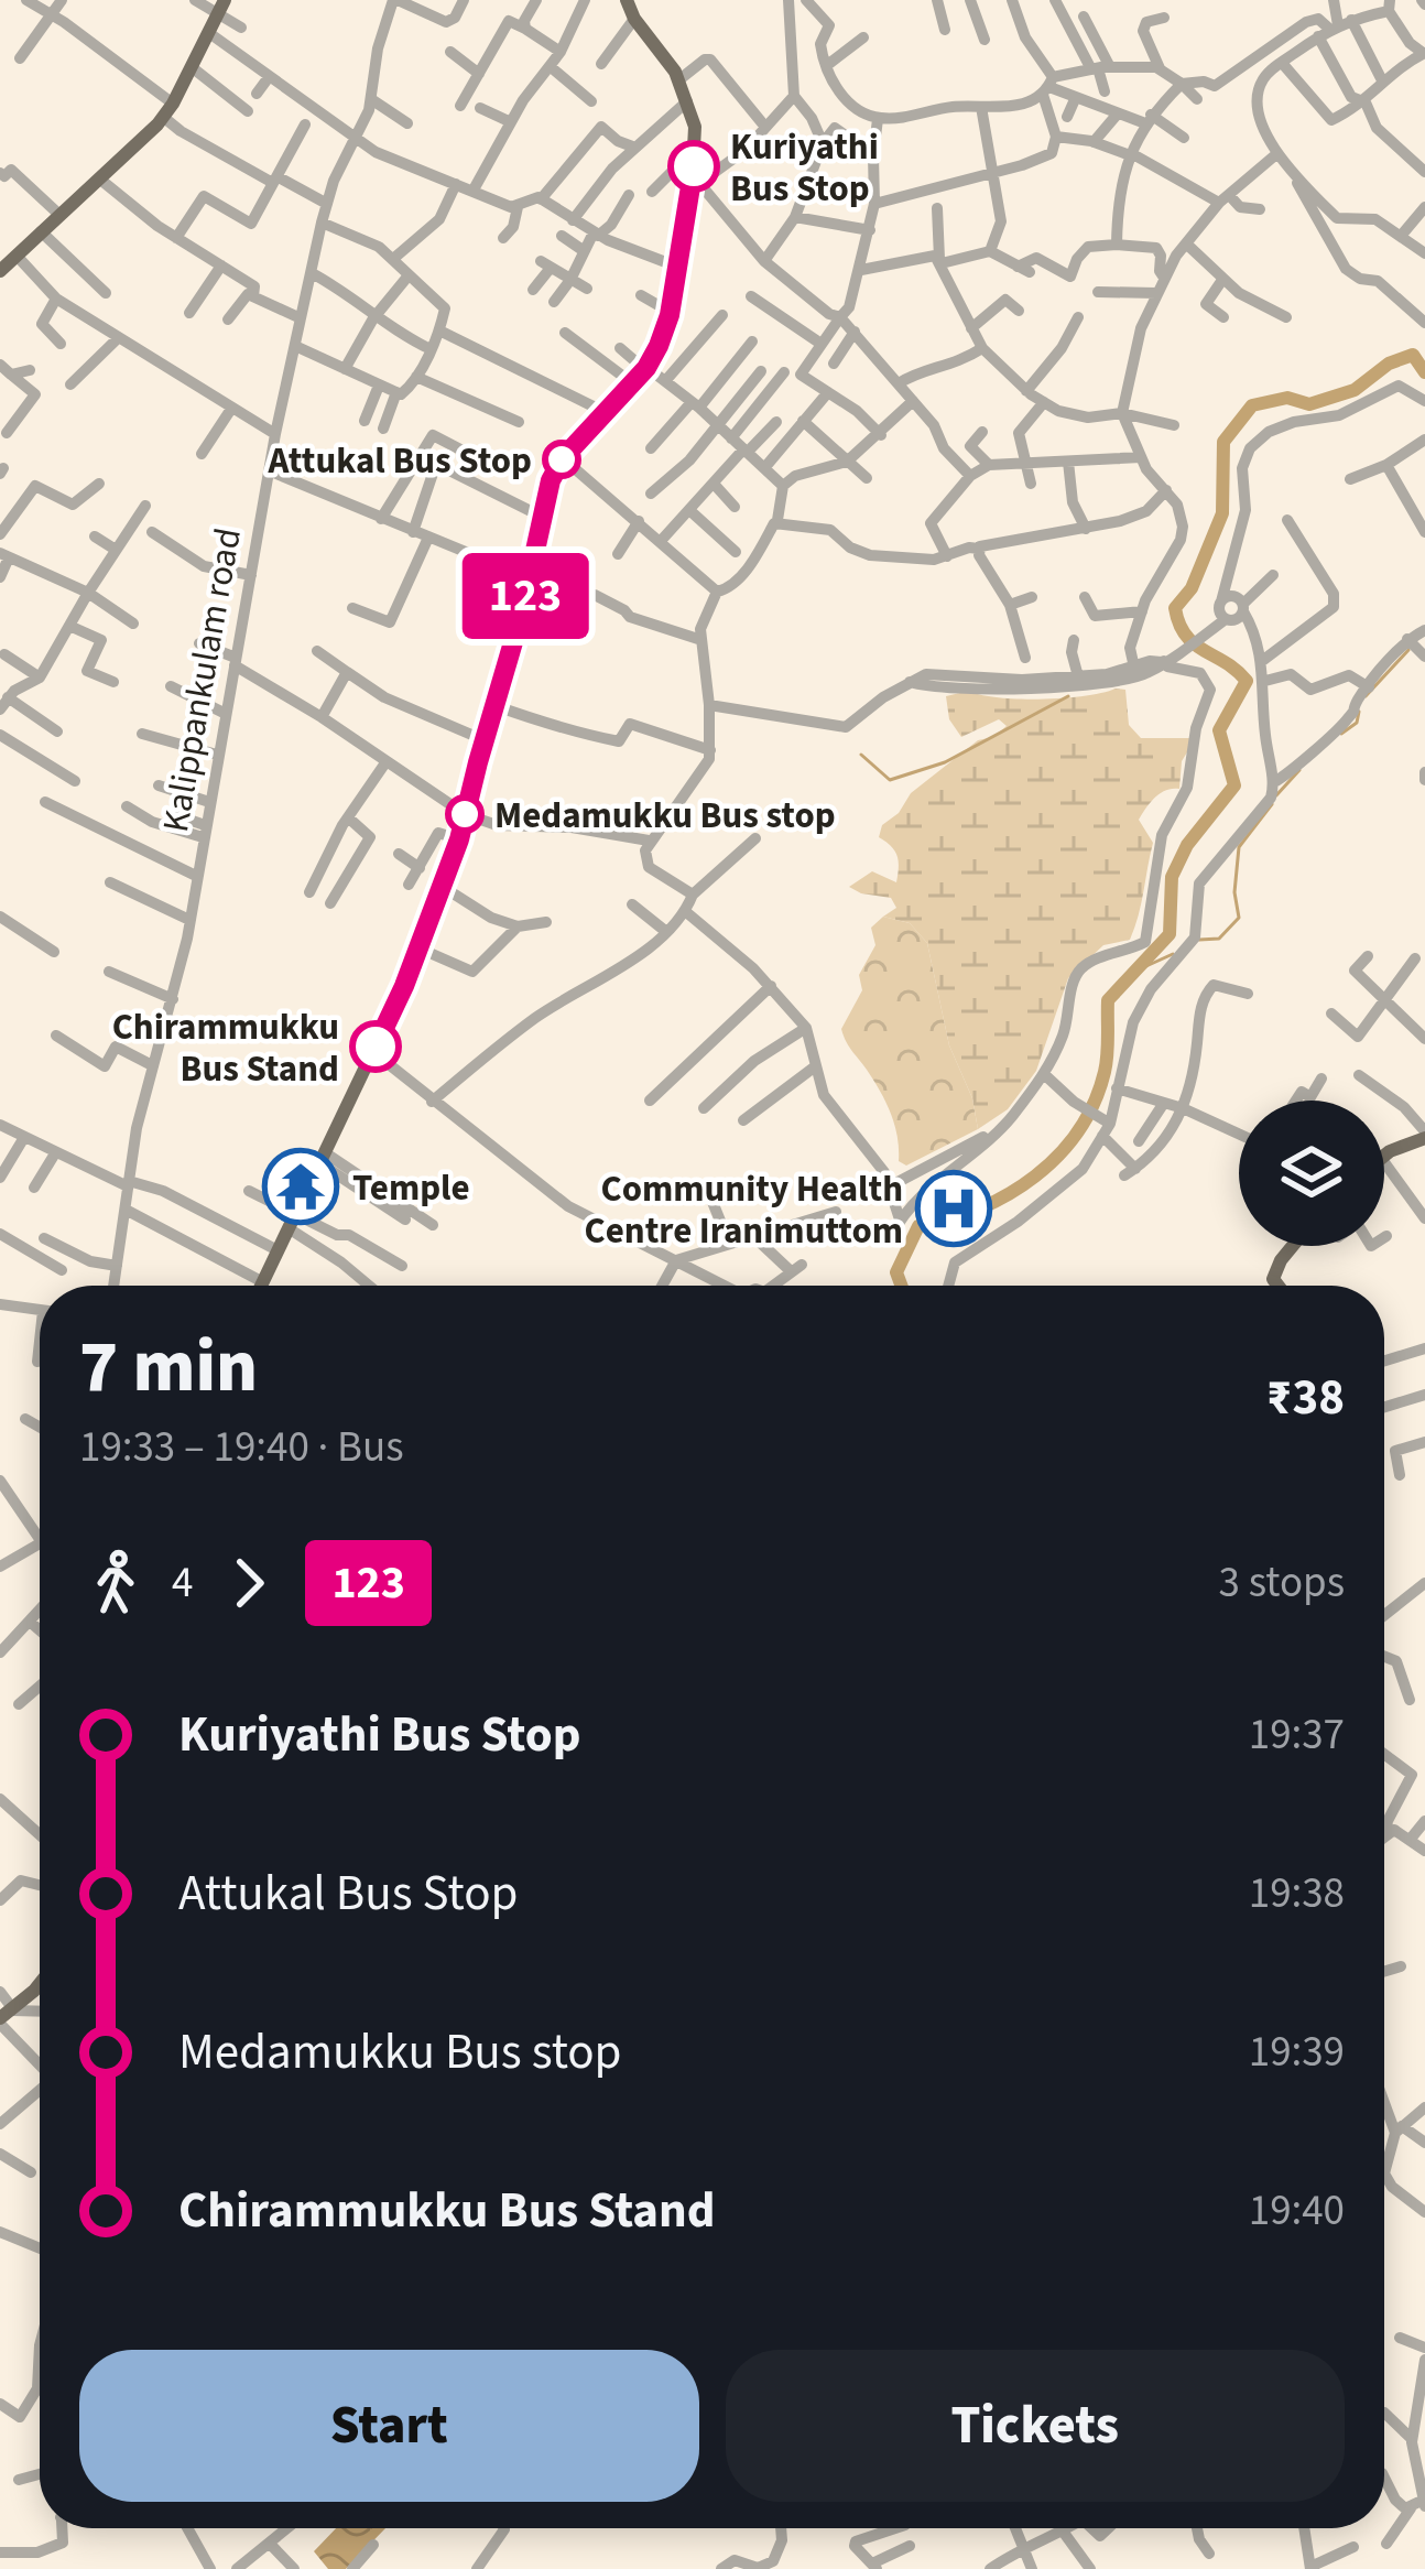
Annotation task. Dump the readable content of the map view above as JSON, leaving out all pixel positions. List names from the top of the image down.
{
  "streets": {
    "street": ["Kalippankulam road"]
  },
  "places": {
    "other": [
      "Kuriyathi Bus Stop",
      "Attukal Bus Stop",
      "Medamukku Bus stop",
      "Chirammukku Bus Stand"
    ],
    "temple": ["Temple"],
    "hospital": ["Community Health Centre Iranimuttom"]
  },
  "lines": ["bus line 123"],
  "page": {
    "on_map": "123",
    "heading": ["7 min", "19:33 – 19:40 · Bus", "₹38"],
    "legs": ["4", "123", "3 stops"],
    "list": [
      {
        "name": "Kuriyathi Bus Stop",
        "value": "19:37"
      },
      {
        "name": "Attukal Bus Stop",
        "value": "19:38"
      },
      {
        "name": "Medamukku Bus stop",
        "value": "19:39"
      },
      {
        "name": "Chirammukku Bus Stand",
        "value": "19:40"
      }
    ],
    "buttons": ["Start", "Tickets"]
  }
}
